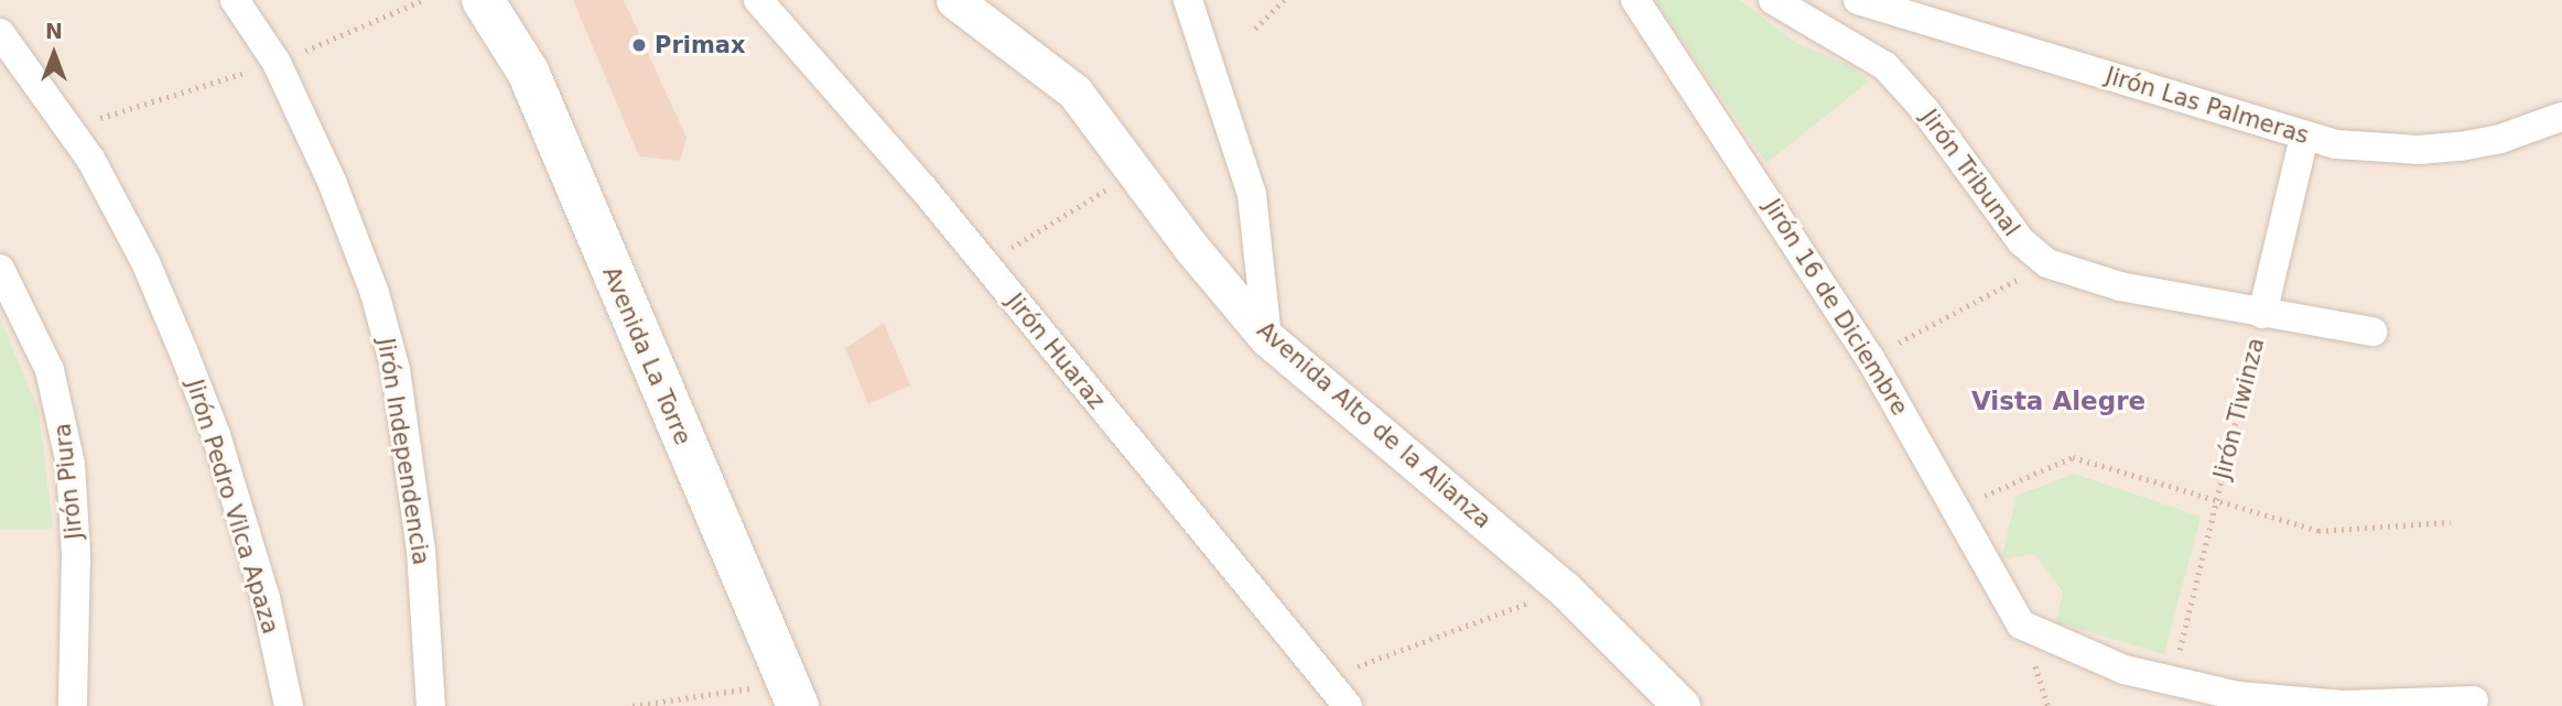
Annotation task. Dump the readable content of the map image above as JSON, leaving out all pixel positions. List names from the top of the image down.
{
  "streets": {
    "main road": ["Avenida La Torre"],
    "street": [
      "Jirón Las Palmeras",
      "Jirón Tribunal",
      "Jirón 16 de Diciembre",
      "Jirón Huaraz",
      "Jirón Tiwinza",
      "Avenida Alto de la Alianza",
      "Jirón Independencia",
      "Jirón Piura",
      "Jirón Pedro Vilca Apaza"
    ]
  },
  "crossings": [
    ["Jirón Las Palmeras", "Jirón Tiwinza"],
    ["Jirón Tribunal", "Jirón Tiwinza"],
    ["Jirón 16 de Diciembre", "Jirón Tiwinza"]
  ],
  "districts": ["Vista Alegre"],
  "places": ["Primax"],
  "north": "top"
}
